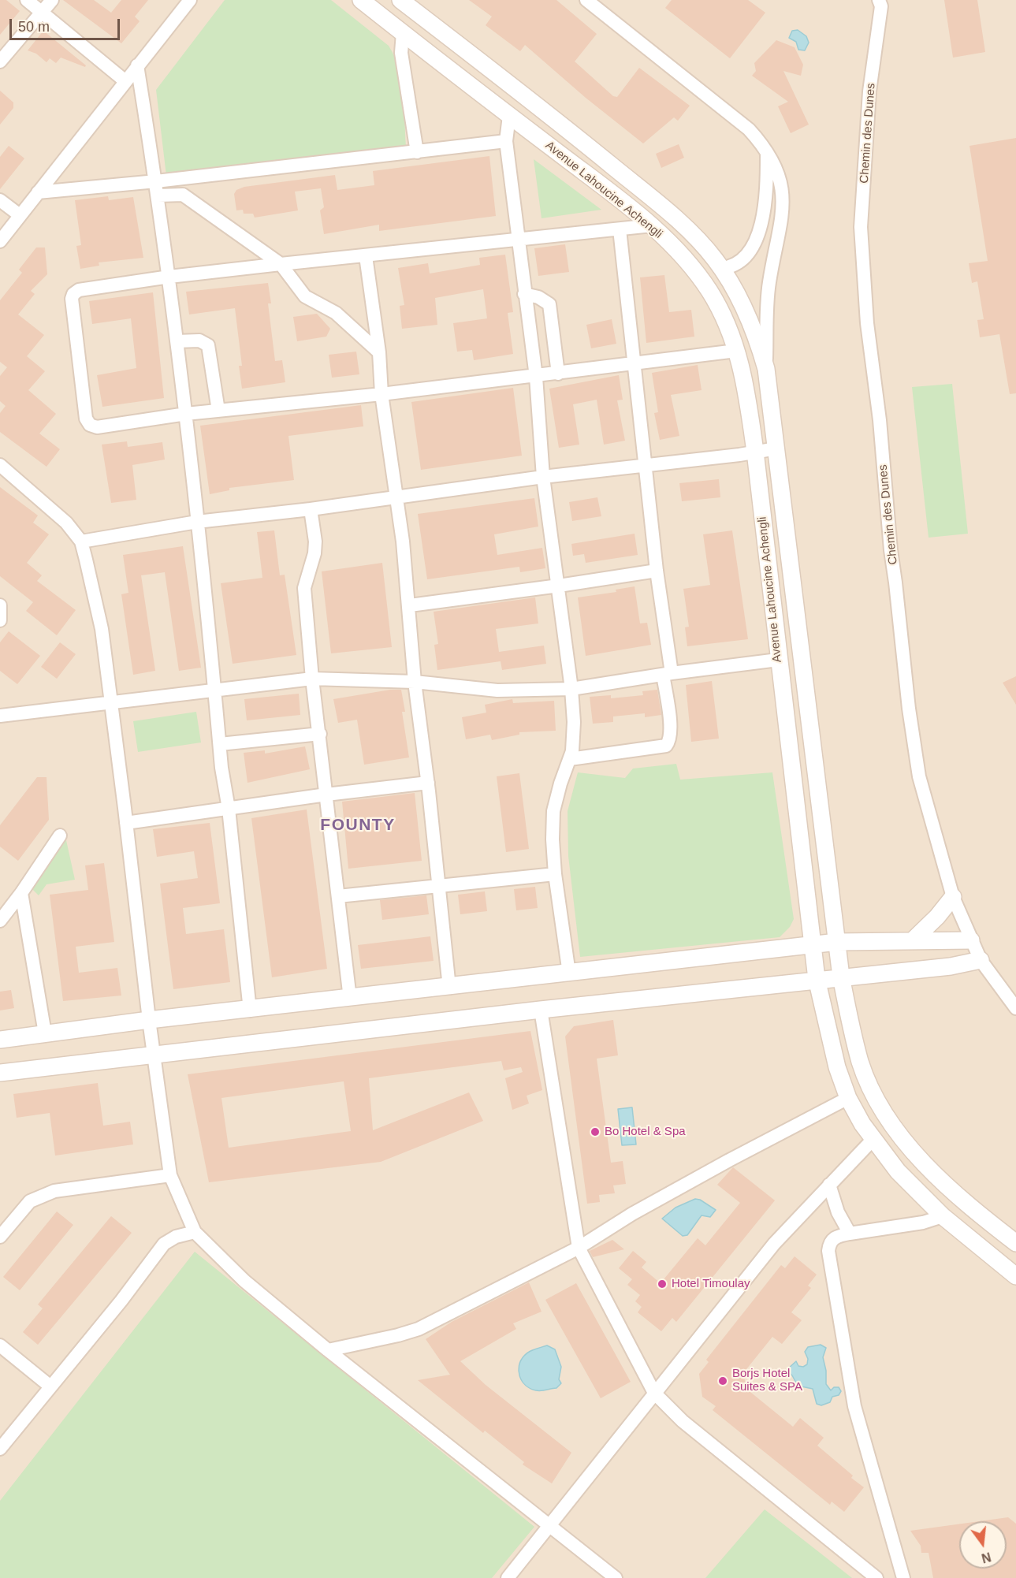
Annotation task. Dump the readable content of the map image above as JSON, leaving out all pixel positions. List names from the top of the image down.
{
  "streets": {
    "street": ["Chemin des Dunes", "Avenue Lahoucine Achengli"]
  },
  "districts": ["FOUNTY"],
  "places": ["Bo Hotel & Spa", "Hotel Timoulay", "Borjs Hotel Suites & SPA"],
  "scale_bar": "50 m",
  "north": "bottom"
}
